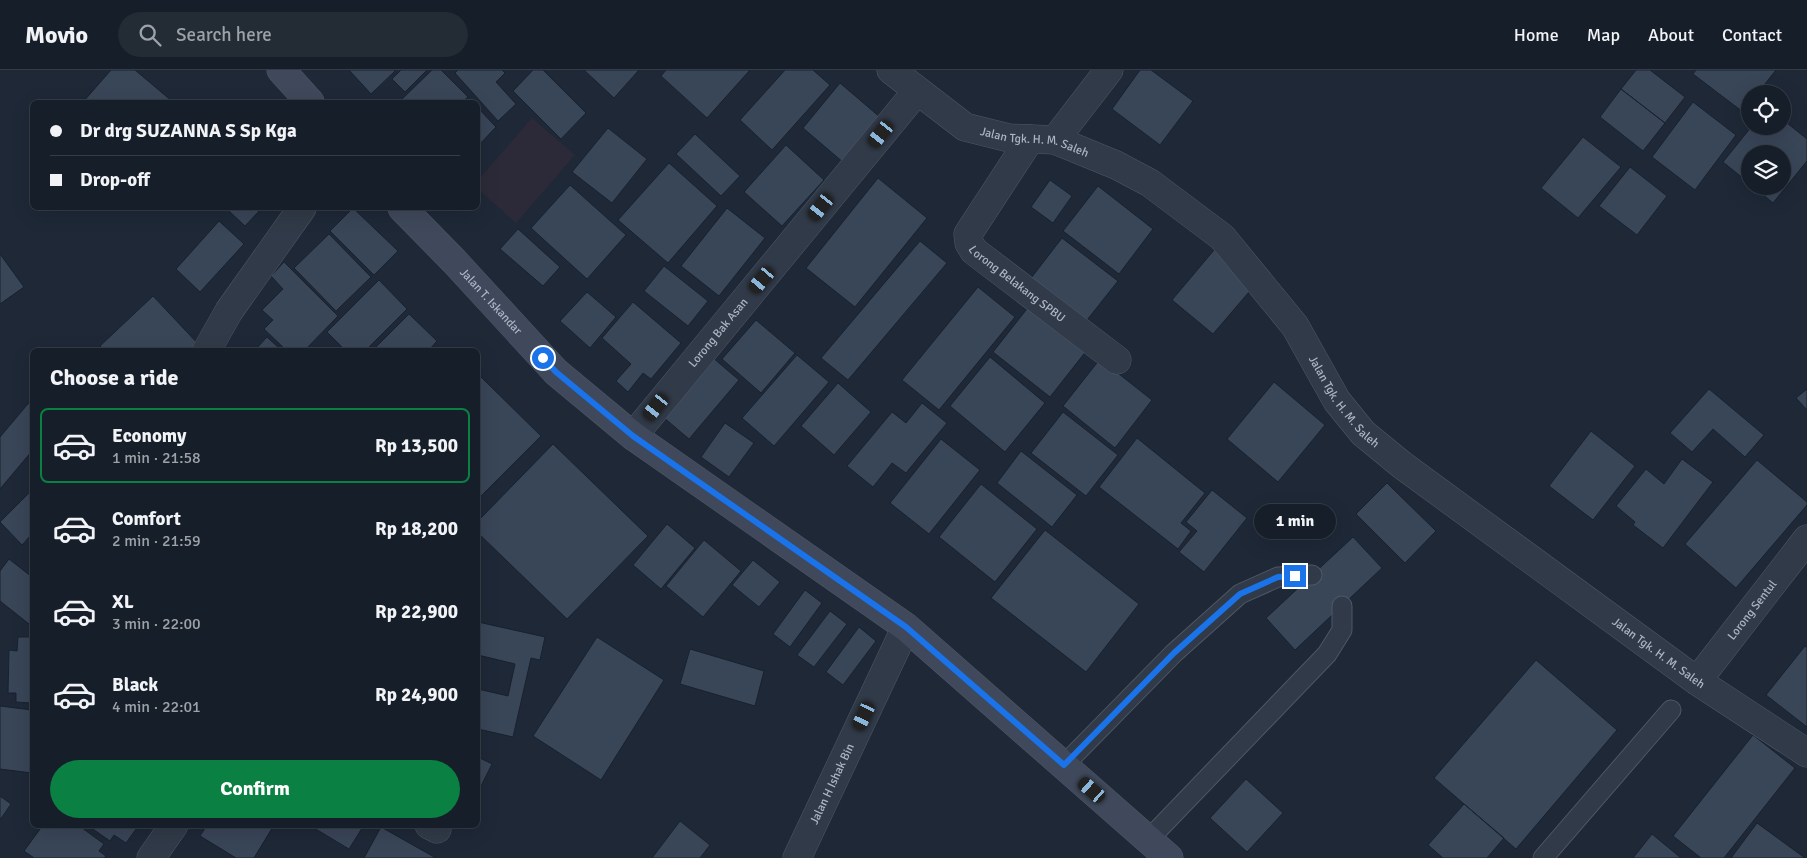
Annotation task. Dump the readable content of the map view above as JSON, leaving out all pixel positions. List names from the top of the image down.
{
  "streets": {
    "street": [
      "Jalan Tgk. H. M. Saleh",
      "Lorong Belakang SPBU",
      "Jalan T. Iskandar",
      "Lorong Bak Asan",
      "Lorong Sentul",
      "Jalan H Ishak Bin"
    ]
  },
  "crossings": [
    ["Jalan Tgk. H. M. Saleh", "Lorong Belakang SPBU"],
    ["Jalan Tgk. H. M. Saleh", "Lorong Bak Asan"],
    ["Jalan Tgk. H. M. Saleh", "Lorong Sentul"],
    ["Jalan T. Iskandar", "Lorong Bak Asan"],
    ["Jalan T. Iskandar", "Jalan H Ishak Bin"]
  ],
  "page": {
    "header": "Movio",
    "search": "Search here",
    "nav": [
      "Home",
      "Map",
      "About",
      "Contact"
    ],
    "banner": ["Dr drg SUZANNA S Sp Kga", "Drop-off"],
    "heading": "Choose a ride",
    "list": [
      {
        "name": "Economy",
        "note": "1 min · 21:58",
        "value": "Rp 13,500"
      },
      {
        "name": "Comfort",
        "note": "2 min · 21:59",
        "value": "Rp 18,200"
      },
      {
        "name": "XL",
        "note": "3 min · 22:00",
        "value": "Rp 22,900"
      },
      {
        "name": "Black",
        "note": "4 min · 22:01",
        "value": "Rp 24,900"
      }
    ],
    "bubble": "1 min",
    "buttons": "Confirm"
  }
}
